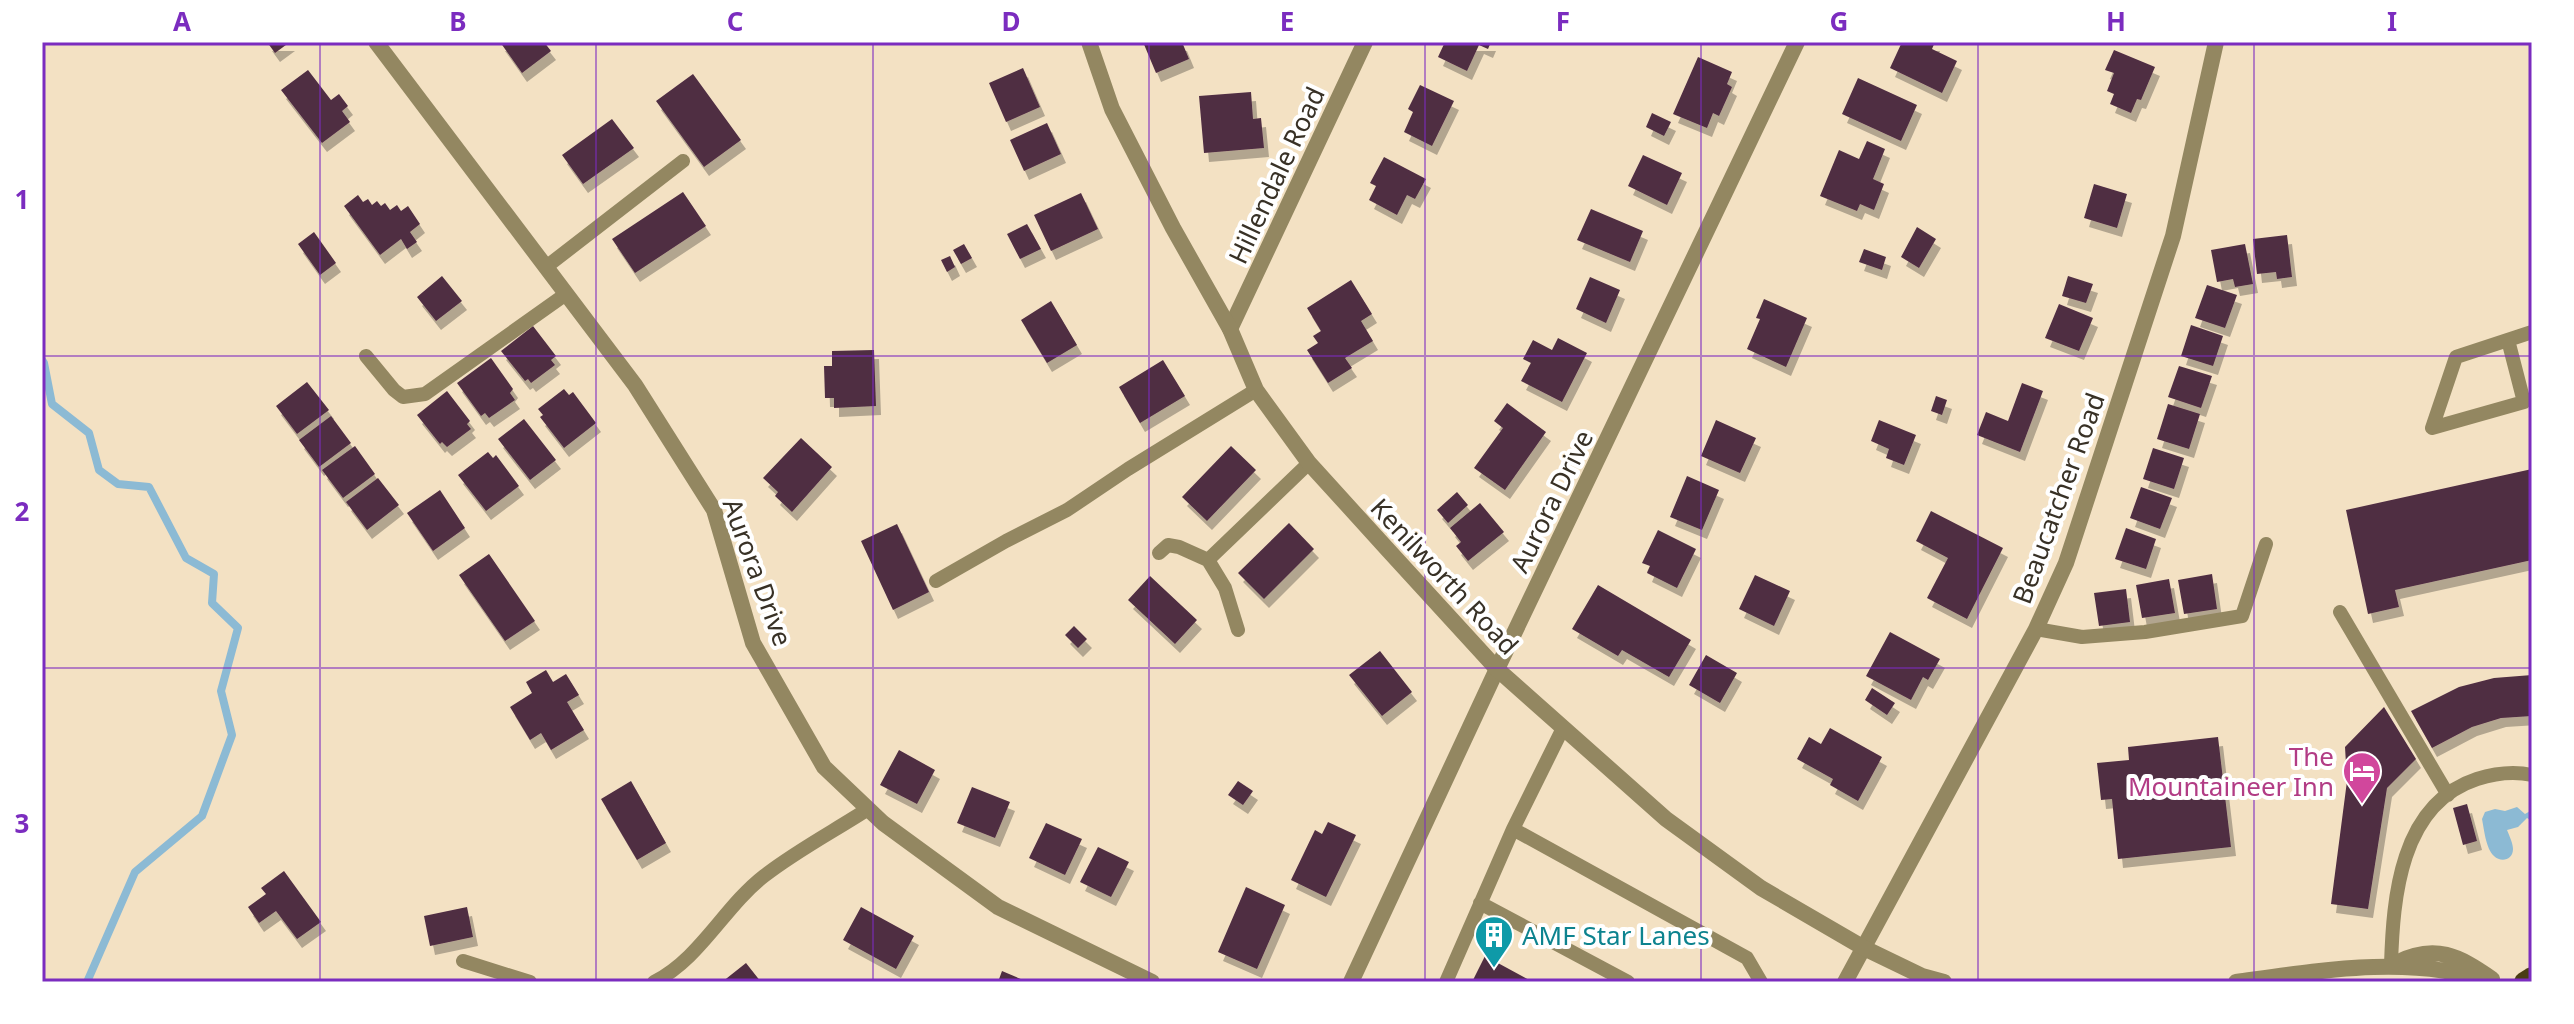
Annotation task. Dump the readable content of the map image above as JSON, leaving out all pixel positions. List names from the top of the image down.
{
  "streets": {
    "street": [
      "Hillendale Road",
      "Beaucatcher Road",
      "Aurora Drive",
      "Kenilworth Road"
    ]
  },
  "crossings": [
    ["Hillendale Road", "Kenilworth Road"],
    ["Beaucatcher Road", "Kenilworth Road"],
    ["Aurora Drive", "Kenilworth Road"]
  ],
  "places": {
    "hotel": ["The Mountaineer Inn"],
    "building": ["AMF Star Lanes"]
  },
  "grid": {
    "columns": [
      "A",
      "B",
      "C",
      "D",
      "E",
      "F",
      "G",
      "H",
      "I"
    ],
    "rows": ["1", "2", "3"]
  }
}
